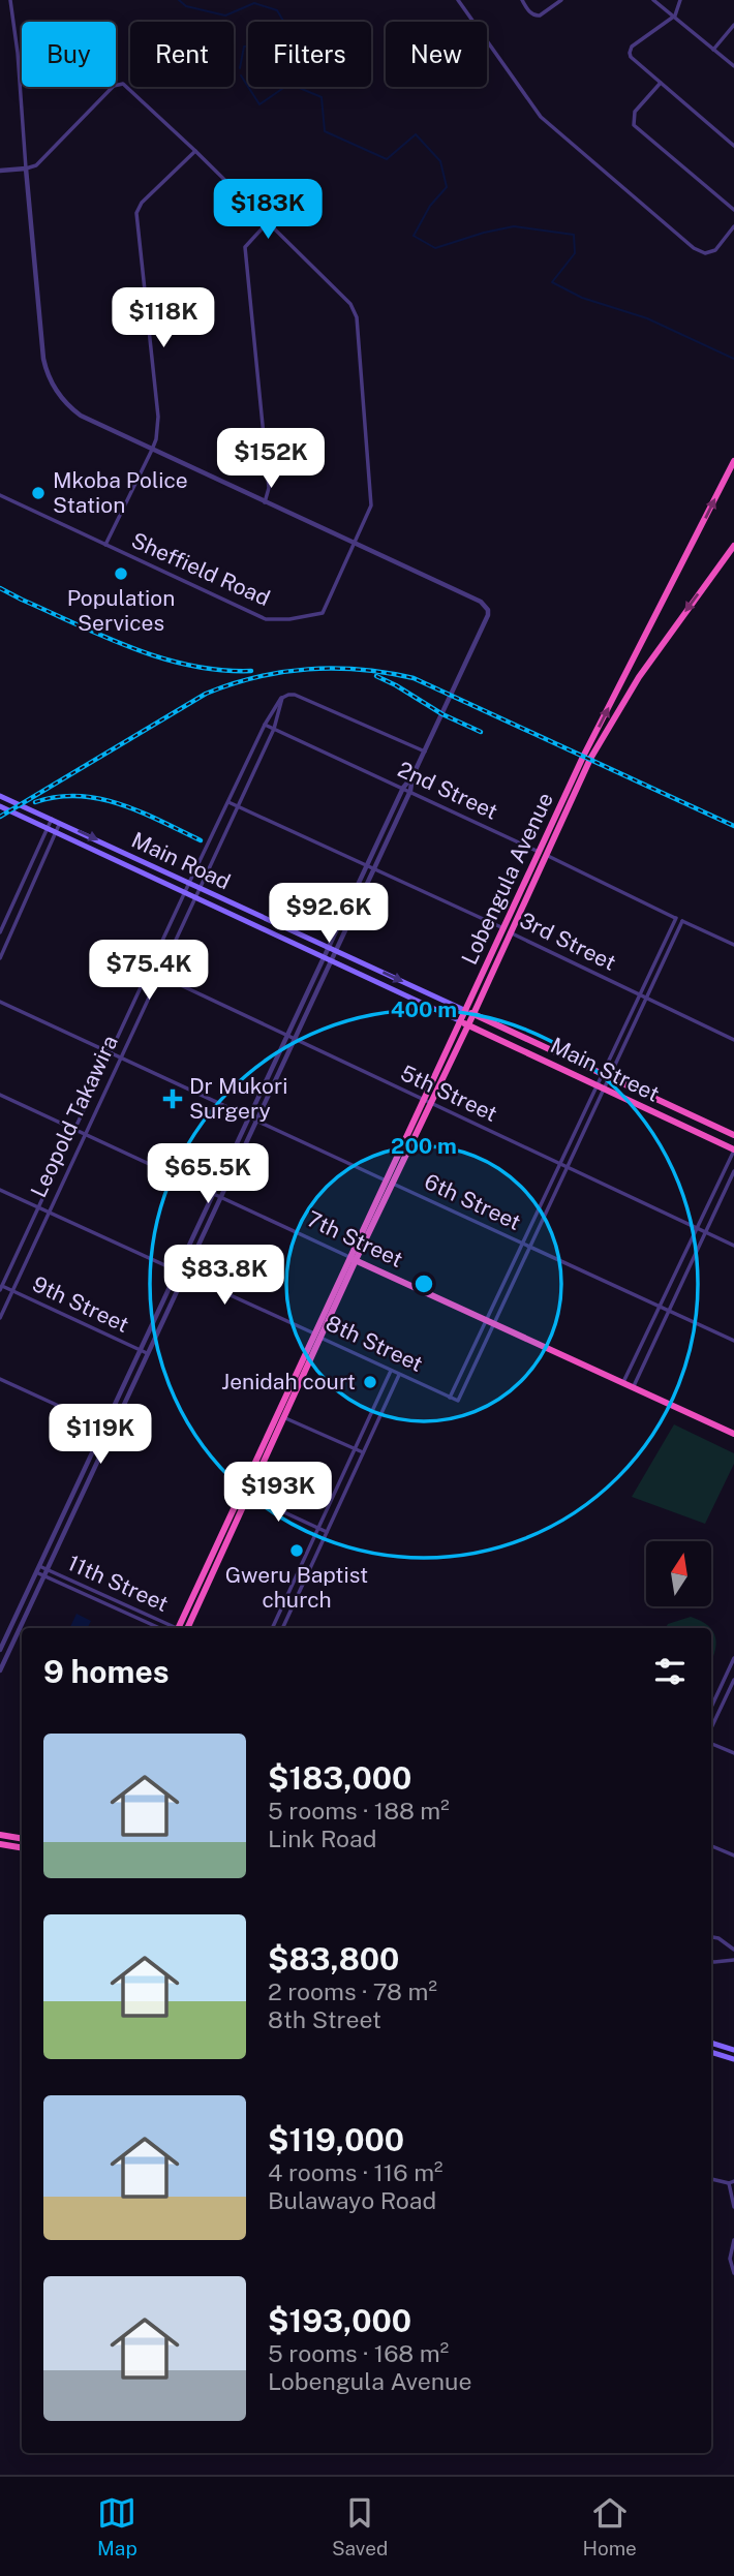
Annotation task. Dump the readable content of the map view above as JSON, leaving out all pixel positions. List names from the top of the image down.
{
  "streets": {
    "highway": ["Lobengula Avenue", "Main Street", "7th Street"],
    "main road": ["Main Road"],
    "street": [
      "Sheffield Road",
      "2nd Street",
      "3rd Street",
      "5th Street",
      "Leopold Takawira",
      "6th Street",
      "9th Street",
      "8th Street",
      "11th Street"
    ]
  },
  "crossings": [
    ["2nd Street", "Lobengula Avenue"],
    ["2nd Street", "Leopold Takawira"],
    ["Main Road", "Lobengula Avenue"],
    ["Main Road", "Main Street"],
    ["Main Road", "Leopold Takawira"],
    ["Lobengula Avenue", "3rd Street"],
    ["Lobengula Avenue", "Main Street"],
    ["Lobengula Avenue", "5th Street"],
    ["Lobengula Avenue", "6th Street"],
    ["Lobengula Avenue", "7th Street"],
    ["Lobengula Avenue", "8th Street"],
    ["3rd Street", "Leopold Takawira"],
    ["5th Street", "Leopold Takawira"],
    ["Leopold Takawira", "6th Street"],
    ["Leopold Takawira", "7th Street"],
    ["Leopold Takawira", "9th Street"],
    ["Leopold Takawira", "8th Street"],
    ["7th Street", "8th Street"]
  ],
  "places": {
    "other": [
      "Mkoba Police Station",
      "Population Services",
      "Jenidah court",
      "Gweru Baptist church"
    ],
    "health": ["Dr Mukori Surgery"]
  },
  "north": "top",
  "page": {
    "chip": [
      "Buy",
      "Rent",
      "Filters",
      "New"
    ],
    "price": [
      "$183K",
      "$118K",
      "$152K",
      "$92.6K",
      "$75.4K",
      "$65.5K",
      "$83.8K",
      "$119K",
      "$193K"
    ],
    "heading": "9 homes",
    "list": [
      {
        "name": "$183,000",
        "note": "5 rooms · 188 m² · Link Road"
      },
      {
        "name": "$83,800",
        "note": "2 rooms · 78 m² · 8th Street"
      },
      {
        "name": "$119,000",
        "note": "4 rooms · 116 m² · Bulawayo Road"
      },
      {
        "name": "$193,000",
        "note": "5 rooms · 168 m² · Lobengula Avenue"
      }
    ],
    "tabs": ["Map", "Saved", "Home"]
  },
  "rings": ["400 m", "200 m"]
}
